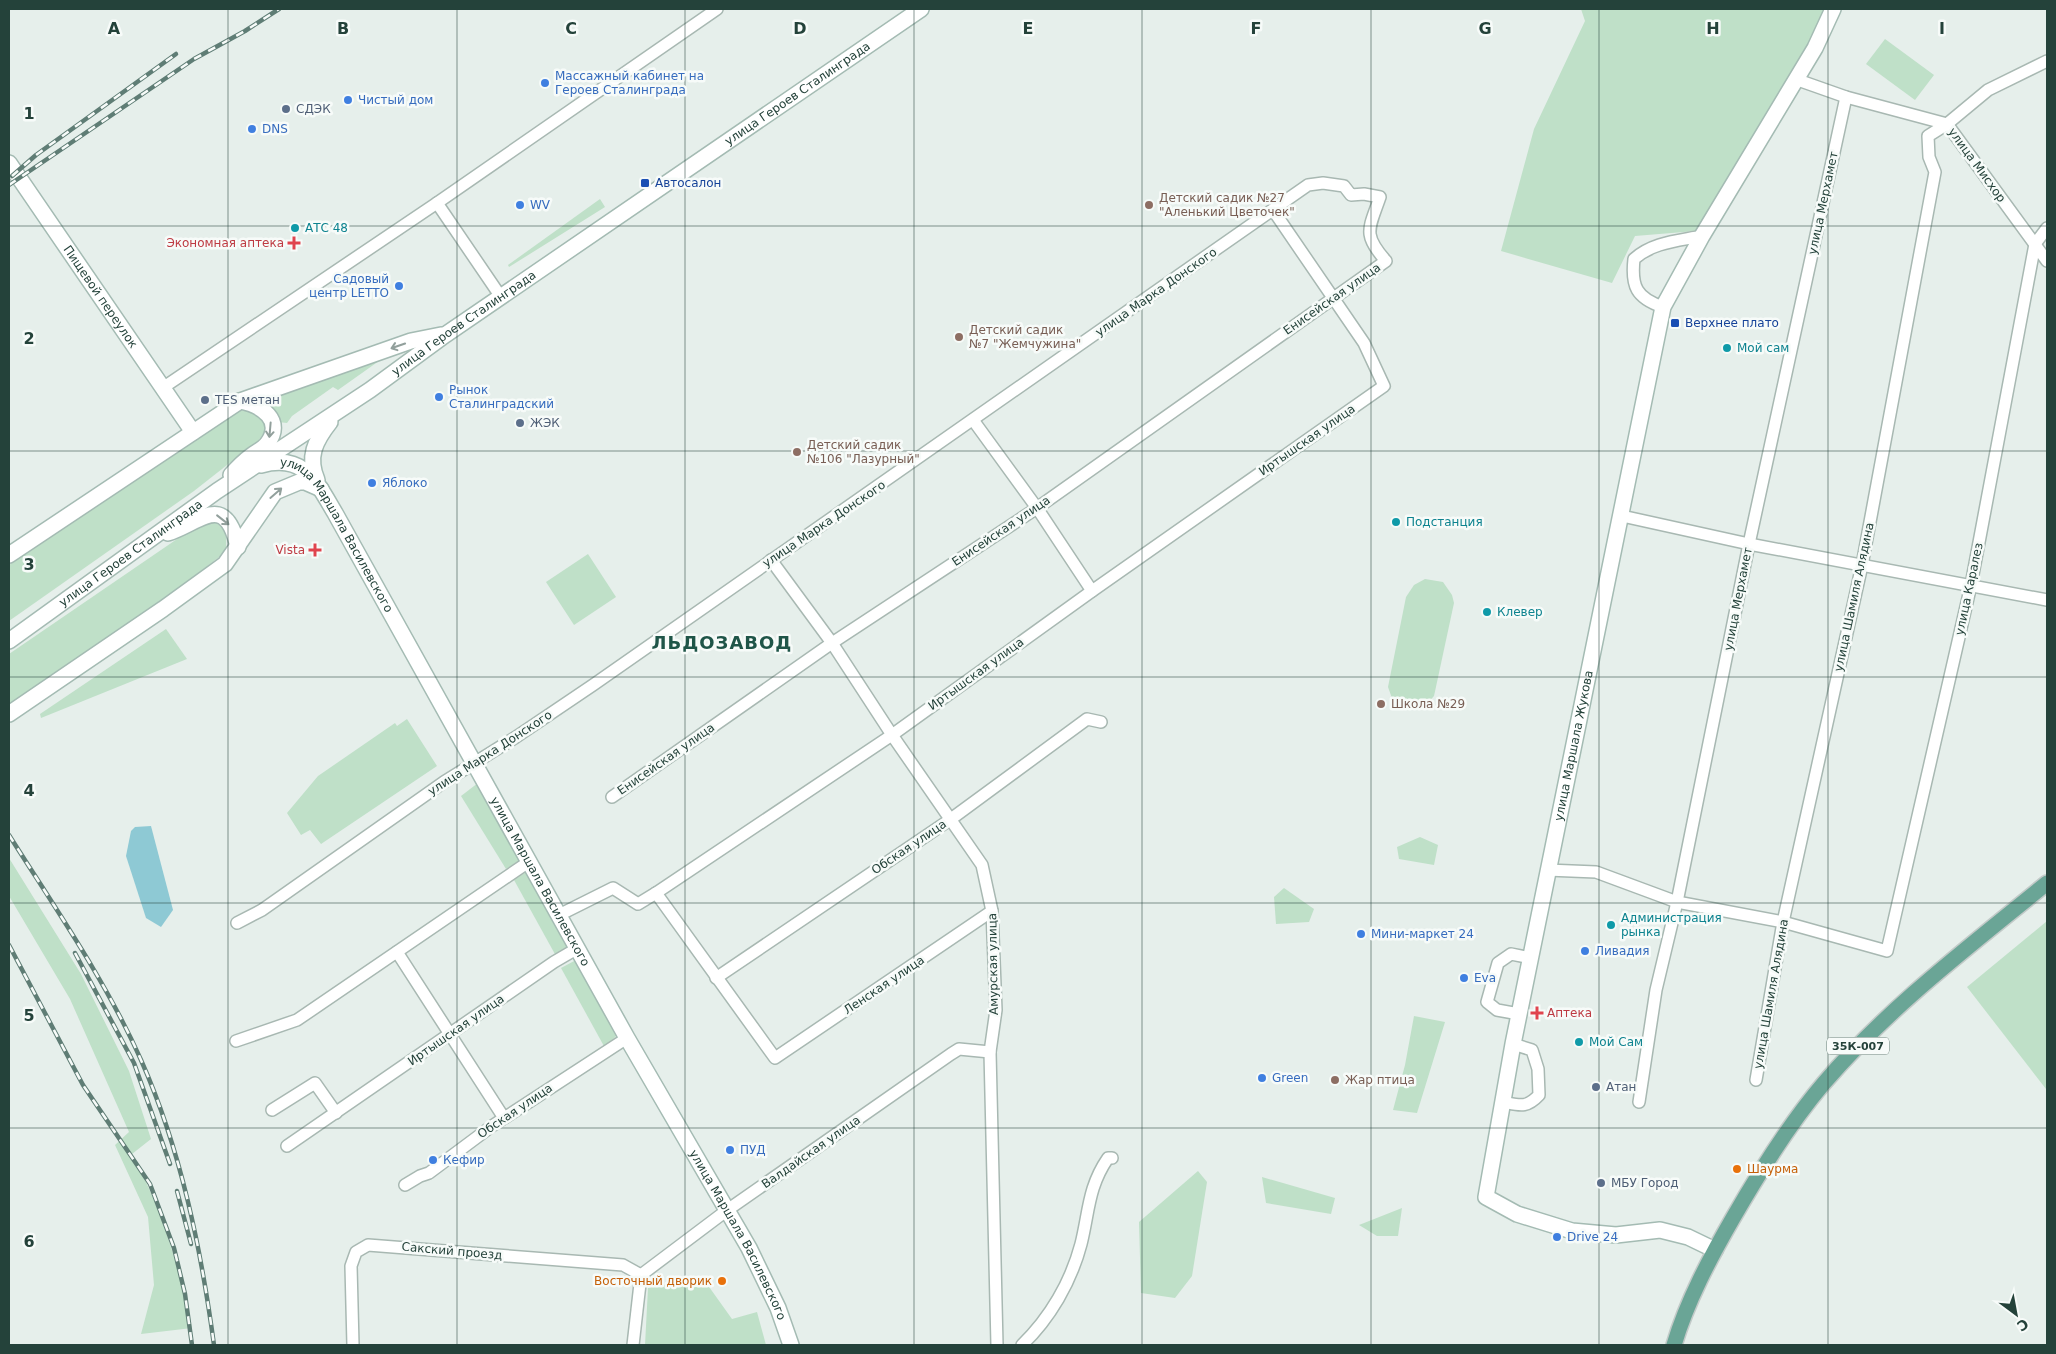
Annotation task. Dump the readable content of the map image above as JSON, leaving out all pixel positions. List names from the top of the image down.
{
  "streets": {
    "main road": ["35К-007"],
    "street": [
      "улица Героев Сталинграда",
      "улица Мисхор",
      "улица Мерхамет",
      "улица Марка Донского",
      "Пищевой переулок",
      "Енисейская улица",
      "Иртышская улица",
      "улица Маршала Василевского",
      "улица Каралез",
      "улица Шамиля Алядина",
      "улица Маршала Жукова",
      "Обская улица",
      "Амурская улица",
      "Ленская улица",
      "Валдайская улица",
      "Сакский проезд"
    ]
  },
  "crossings": [
    ["улица Героев Сталинграда", "улица Маршала Василевского"],
    ["улица Мисхор", "улица Мерхамет"],
    ["улица Мисхор", "улица Каралез"],
    ["улица Мисхор", "улица Шамиля Алядина"],
    ["улица Мисхор", "улица Маршала Жукова"],
    ["улица Марка Донского", "Енисейская улица"],
    ["улица Марка Донского", "улица Маршала Василевского"],
    ["улица Марка Донского", "Амурская улица"],
    ["Енисейская улица", "Иртышская улица"],
    ["Енисейская улица", "Амурская улица"],
    ["Иртышская улица", "улица Маршала Василевского"],
    ["Иртышская улица", "Амурская улица"],
    ["улица Маршала Василевского", "Обская улица"],
    ["улица Маршала Василевского", "Валдайская улица"],
    ["улица Каралез", "улица Шамиля Алядина"],
    ["улица Маршала Жукова", "35К-007"],
    ["Обская улица", "Амурская улица"],
    ["Обская улица", "Ленская улица"],
    ["Амурская улица", "Ленская улица"],
    ["Амурская улица", "Валдайская улица"],
    ["Валдайская улица", "Сакский проезд"]
  ],
  "districts": ["ЛЬДОЗАВОД"],
  "places": {
    "other": [
      "Массажный кабинет на Героев Сталинграда",
      "Чистый дом",
      "СДЭК",
      "DNS",
      "WV",
      "Детский садик №27 \"Аленький Цветочек\"",
      "АТС 48",
      "Садовый центр LETTO",
      "Детский садик №7 \"Жемчужина\"",
      "Мой сам",
      "Рынок Сталинградский",
      "TES метан",
      "ЖЭК",
      "Детский садик №106 \"Лазурный\"",
      "Яблоко",
      "Подстанция",
      "Клевер",
      "Школа №29",
      "Администрация рынка",
      "Мини-маркет 24",
      "Ливадия",
      "Eva",
      "Мой Сам",
      "Green",
      "Жар птица",
      "Атан",
      "ПУД",
      "Кефир",
      "Шаурма",
      "МБУ Город",
      "Drive 24",
      "Восточный дворик"
    ],
    "transit": ["Автосалон", "Верхнее плато"],
    "health": ["Экономная аптека", "Vista", "Аптека"]
  },
  "north": "bottom right",
  "grid": {
    "columns": [
      "A",
      "B",
      "C",
      "D",
      "E",
      "F",
      "G",
      "H",
      "I"
    ],
    "rows": [
      "1",
      "2",
      "3",
      "4",
      "5",
      "6"
    ]
  }
}
